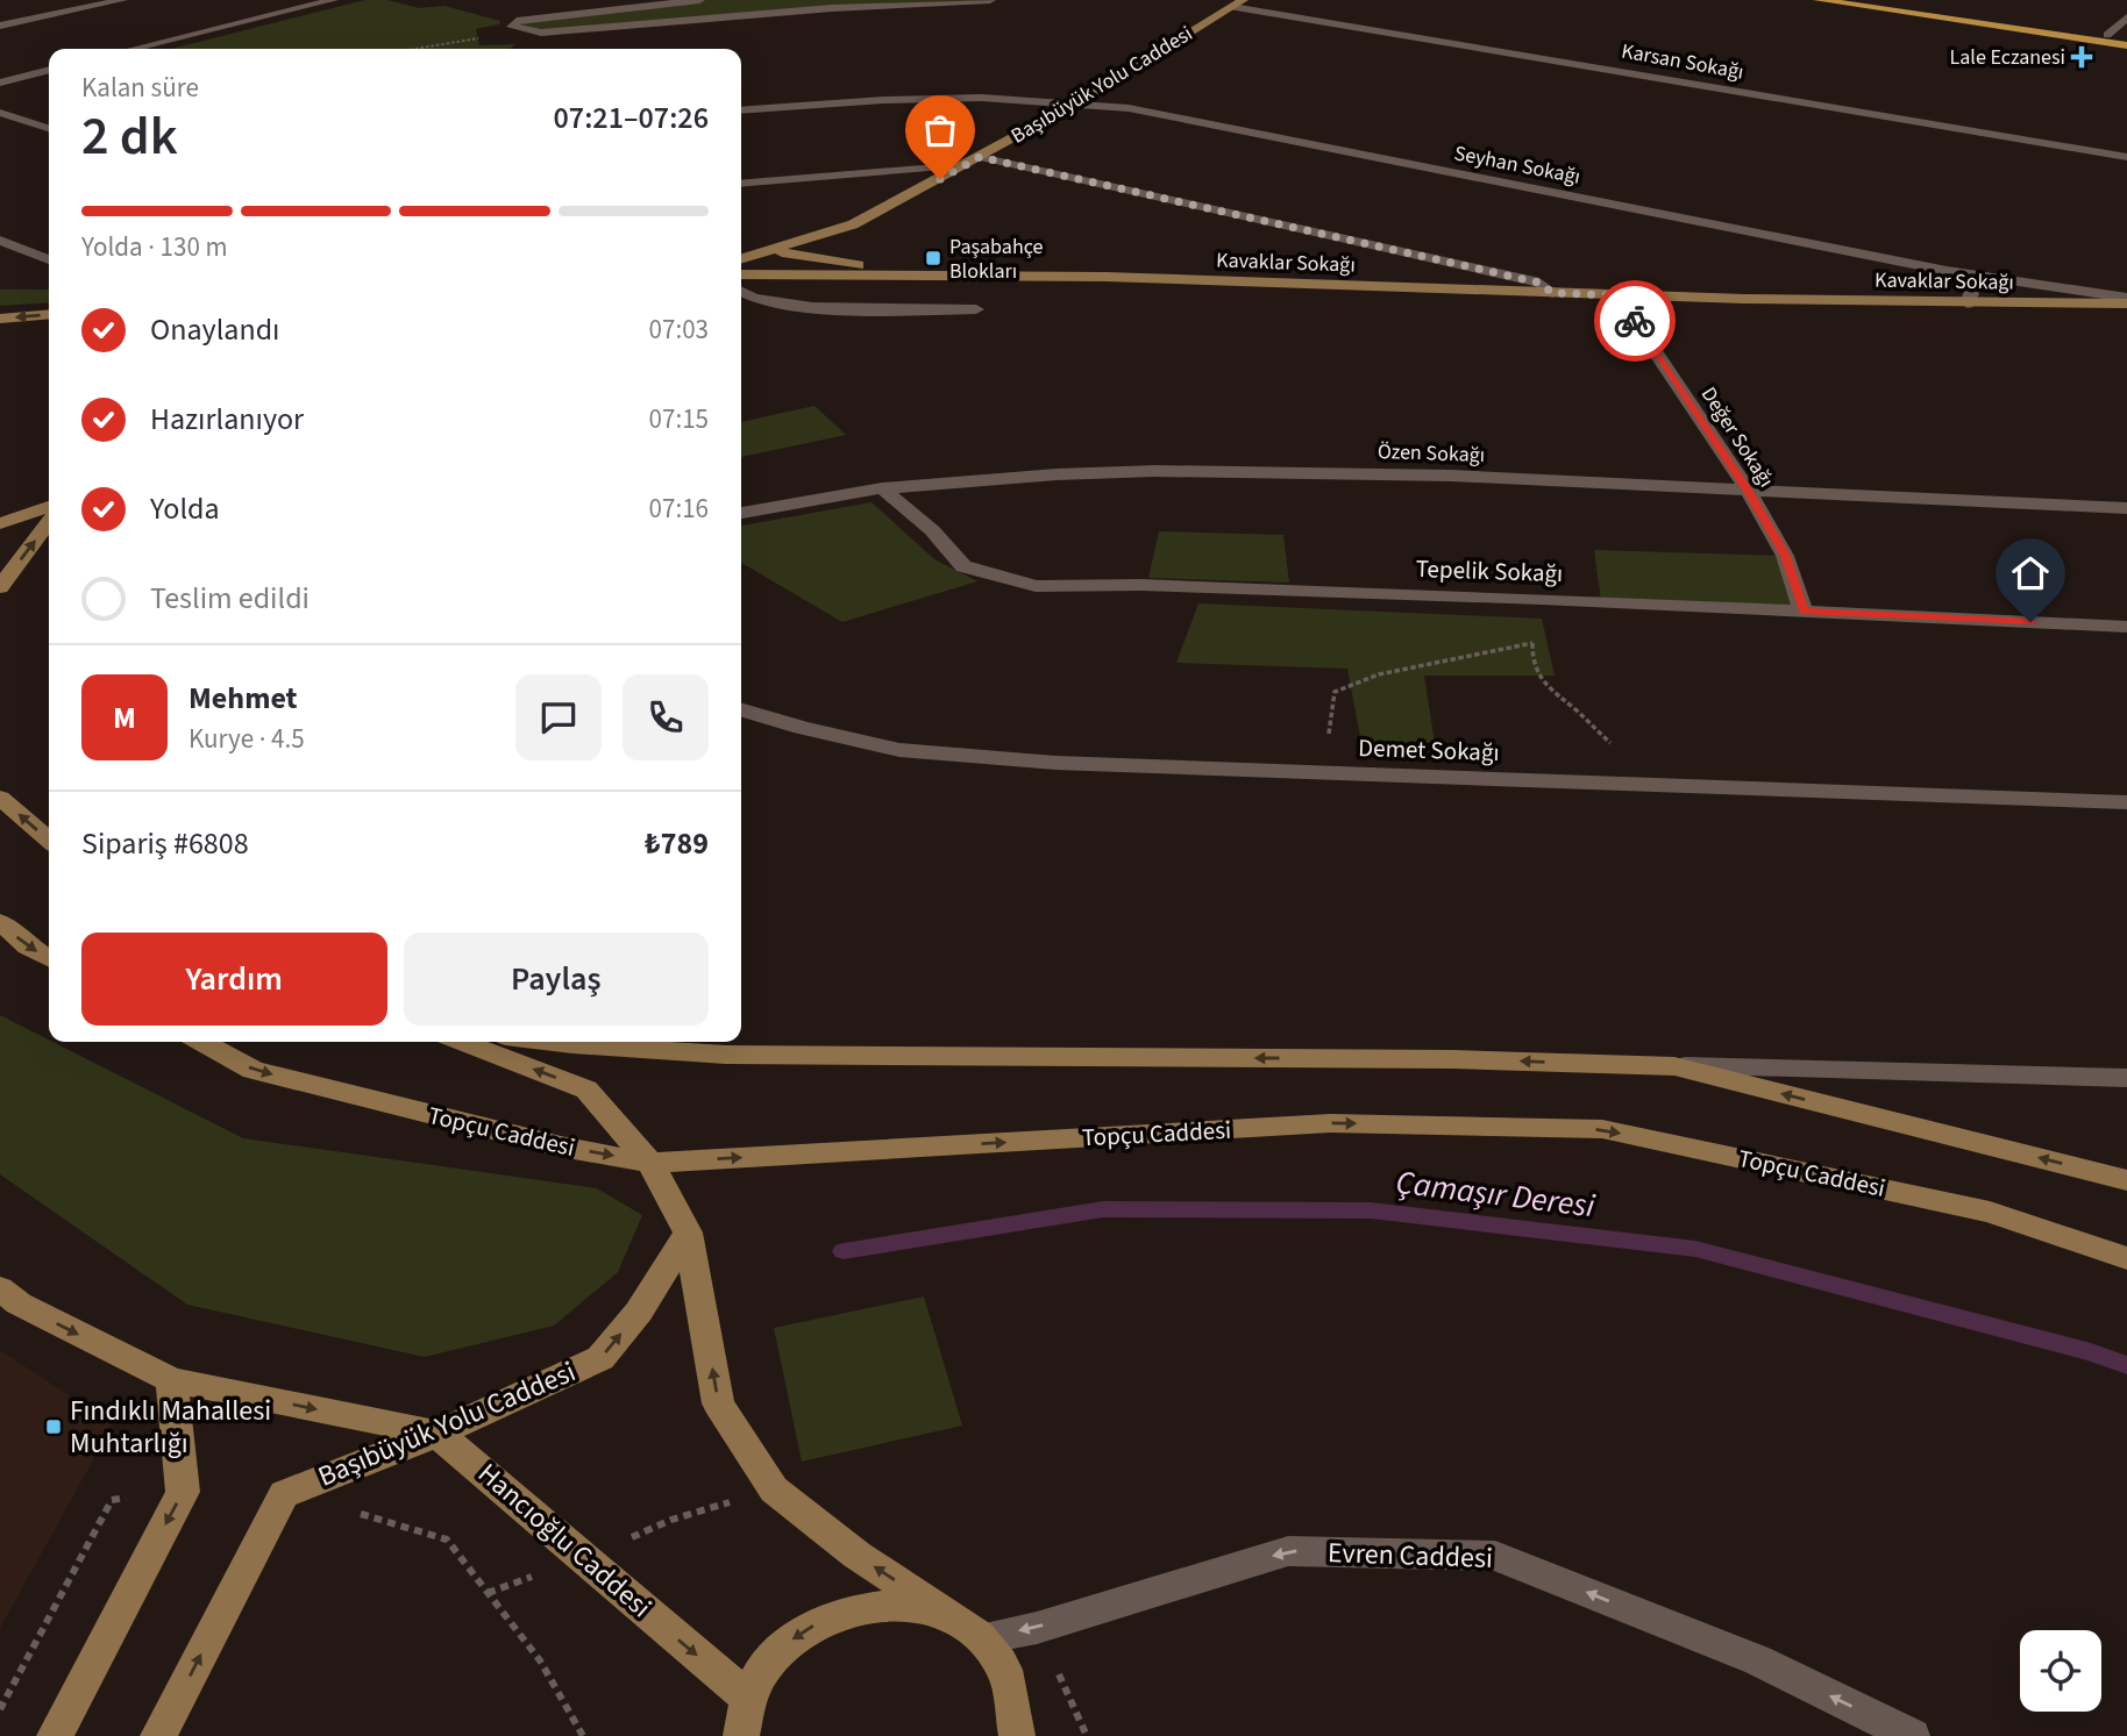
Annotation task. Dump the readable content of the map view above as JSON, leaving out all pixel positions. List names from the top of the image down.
{
  "streets": {
    "street": [
      "Karsan Sokağı",
      "Başıbüyük Yolu Caddesi",
      "Seyhan Sokağı",
      "Kavaklar Sokağı",
      "Değer Sokağı",
      "Özen Sokağı",
      "Tepelik Sokağı",
      "Demet Sokağı",
      "Topçu Caddesi",
      "Hancıoğlu Caddesi",
      "Evren Caddesi"
    ]
  },
  "crossings": [
    ["Karsan Sokağı", "Başıbüyük Yolu Caddesi"],
    ["Başıbüyük Yolu Caddesi", "Seyhan Sokağı"],
    ["Başıbüyük Yolu Caddesi", "Hancıoğlu Caddesi"],
    ["Seyhan Sokağı", "Kavaklar Sokağı"],
    ["Kavaklar Sokağı", "Değer Sokağı"],
    ["Değer Sokağı", "Özen Sokağı"],
    ["Değer Sokağı", "Tepelik Sokağı"],
    ["Özen Sokağı", "Tepelik Sokağı"]
  ],
  "one_way": ["Başıbüyük Yolu Caddesi", "Hancıoğlu Caddesi", "Evren Caddesi"],
  "water": ["Çamaşır Deresi"],
  "places": {
    "health": ["Lale Eczanesi"],
    "transit": ["Paşabahçe Blokları", "Fındıklı Mahallesi Muhtarlığı"]
  },
  "page": {
    "heading": ["2 dk", "Kalan süre", "07:21–07:26"],
    "panel": [
      "Mehmet",
      "Kurye · 4.5",
      "Sipariş #6808",
      "₺789"
    ],
    "bar": "Yolda · 130 m",
    "list": [
      ["Onaylandı", "07:03"],
      ["Hazırlanıyor", "07:15"],
      ["Yolda", "07:16"],
      "Teslim edildi"
    ],
    "round": "M",
    "buttons": ["Yardım", "Paylaş"]
  }
}
